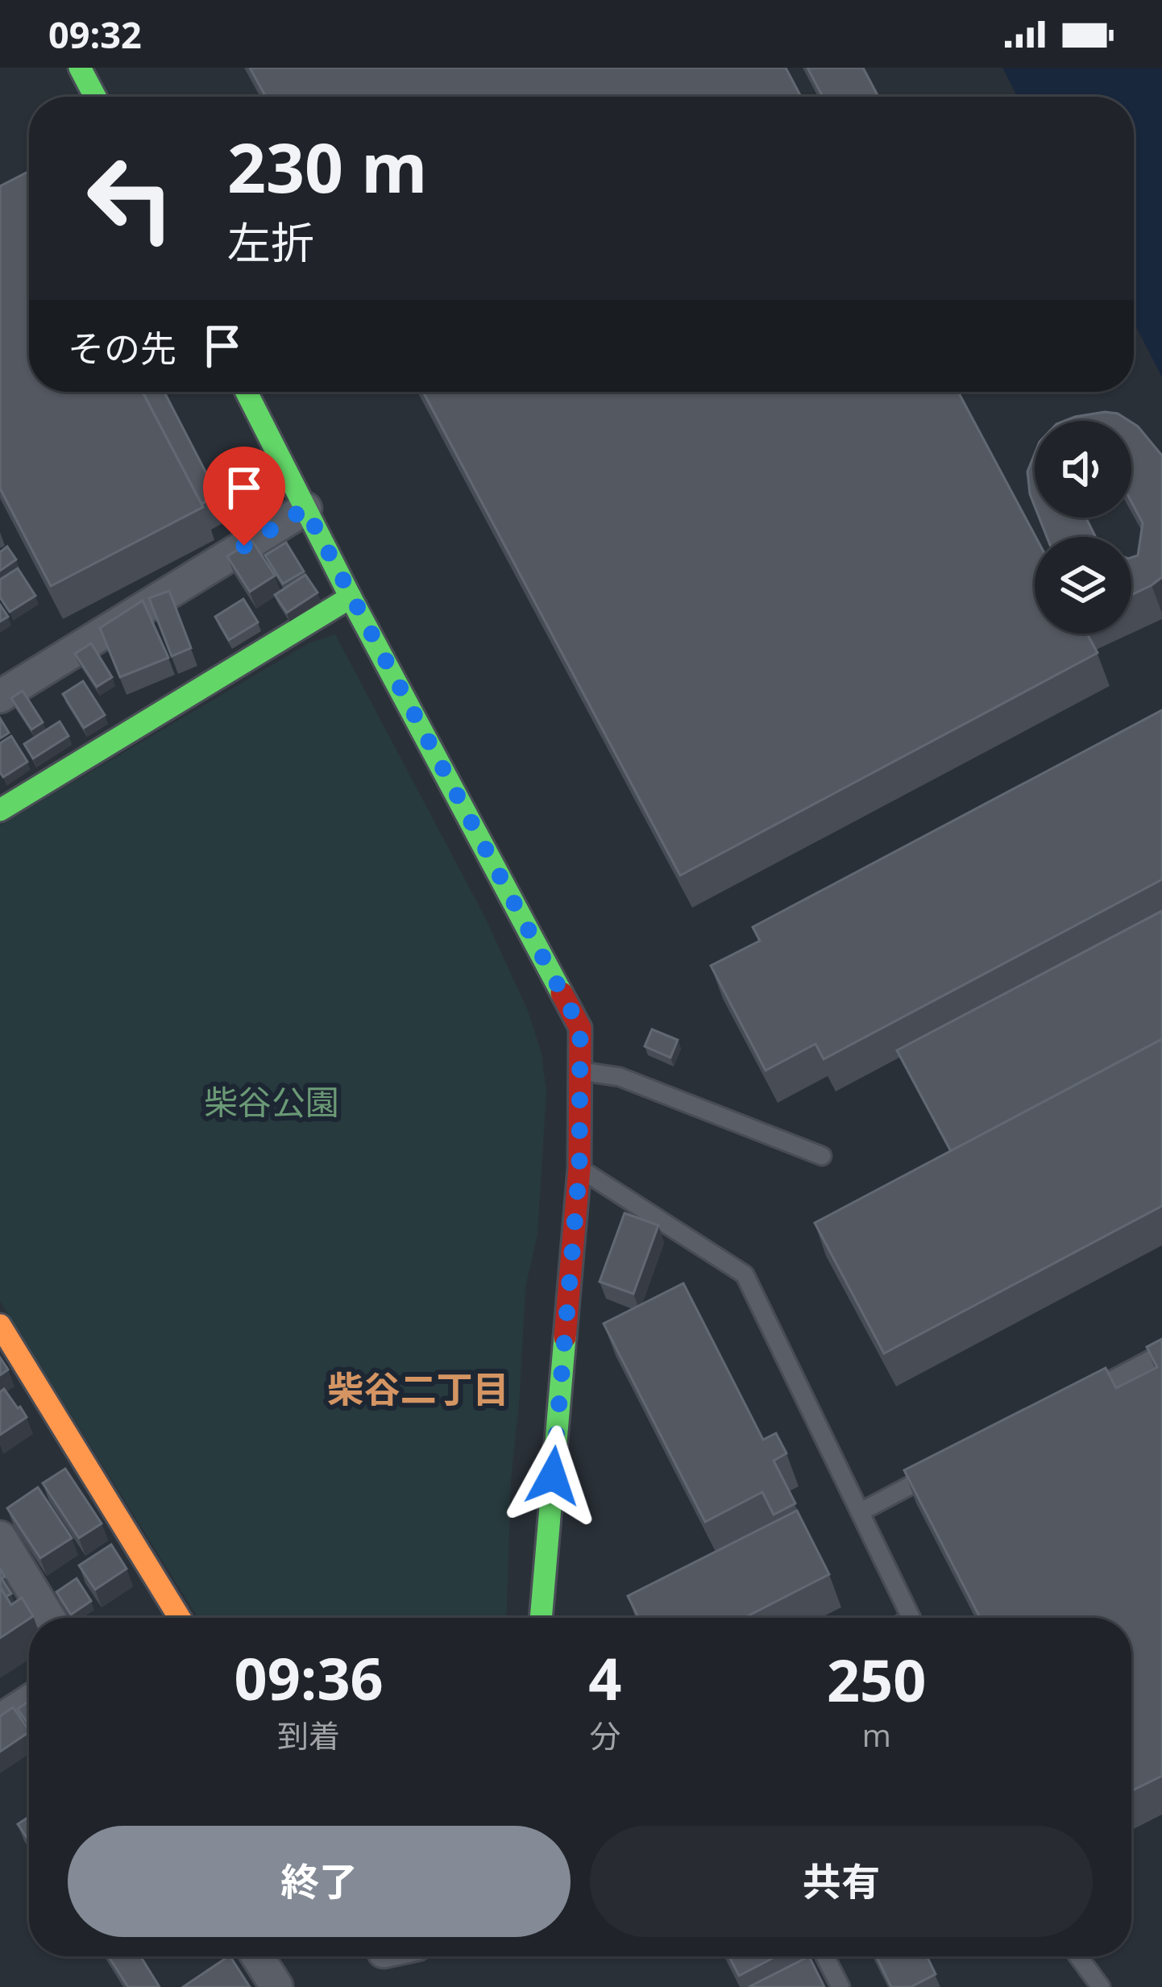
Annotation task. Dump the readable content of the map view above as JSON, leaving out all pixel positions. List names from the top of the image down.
{
  "districts": ["柴谷二丁目"],
  "parks": ["柴谷公園"],
  "page": {
    "status": "09:32",
    "turn": ["230 m", "左折"],
    "then": "その先",
    "eta": [
      "09:36",
      "到着",
      "4",
      "分",
      "250",
      "m"
    ],
    "buttons": ["終了", "共有"]
  }
}
